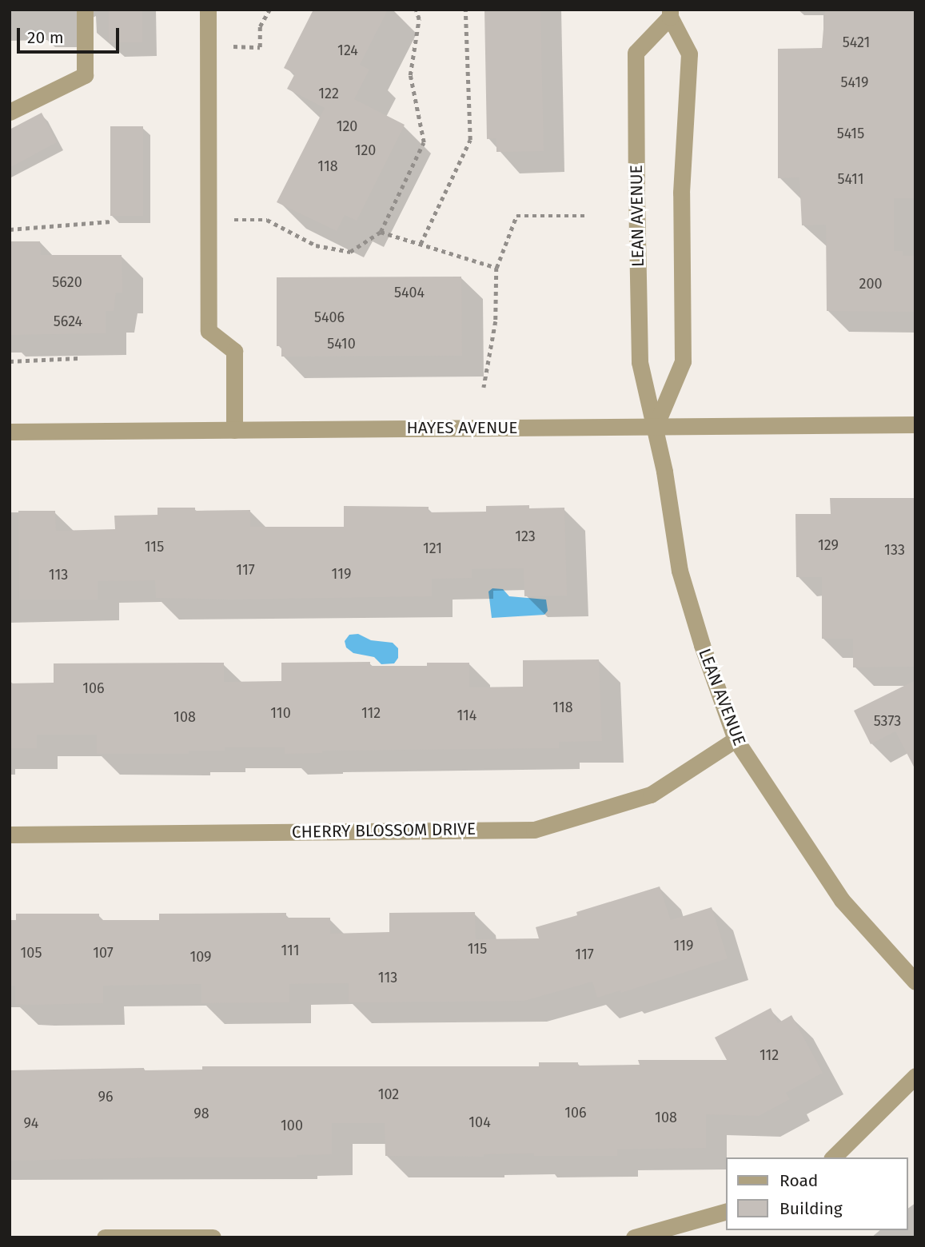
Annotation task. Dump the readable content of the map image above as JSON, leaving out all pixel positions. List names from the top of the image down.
{
  "streets": {
    "street": ["LEAN AVENUE", "HAYES AVENUE", "CHERRY BLOSSOM DRIVE"]
  },
  "crossings": [
    ["LEAN AVENUE", "HAYES AVENUE"],
    ["LEAN AVENUE", "CHERRY BLOSSOM DRIVE"]
  ],
  "house_numbers": [
    "5421",
    "124",
    "5419",
    "122",
    "120",
    "5415",
    "120",
    "118",
    "5411",
    "5620",
    "200",
    "5404",
    "5406",
    "5624",
    "5410",
    "123",
    "129",
    "115",
    "121",
    "133",
    "117",
    "119",
    "113",
    "106",
    "118",
    "110",
    "112",
    "114",
    "108",
    "5373",
    "119",
    "115",
    "111",
    "105",
    "107",
    "117",
    "109",
    "113",
    "112",
    "102",
    "96",
    "106",
    "98",
    "108",
    "104",
    "94",
    "100"
  ],
  "legend": ["Road", "Building"],
  "scale_bar": "20 m"
}
